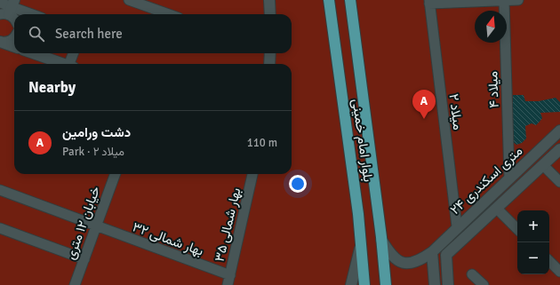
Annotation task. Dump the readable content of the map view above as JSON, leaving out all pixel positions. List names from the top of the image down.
{
  "streets": {
    "main road": ["بلوار امام خمینی", "۲۴ متری اسکندری"],
    "street": [
      "میلاد ۴",
      "میلاد ۲",
      "خیابان ۱۲ متری",
      "بهار شمالی ۳۵",
      "بهار شمالی ۳۲"
    ]
  },
  "crossings": [
    ["میلاد ۴", "۲۴ متری اسکندری"],
    ["میلاد ۲", "۲۴ متری اسکندری"],
    ["بلوار امام خمینی", "۲۴ متری اسکندری"],
    ["خیابان ۱۲ متری", "بهار شمالی ۳۲"],
    ["بهار شمالی ۳۵", "بهار شمالی ۳۲"]
  ],
  "north": "top",
  "page": {
    "search": "Search here",
    "heading": "Nearby",
    "pins": "A",
    "list": [
      {
        "mark": "A",
        "name": "دشت ورامین",
        "note": "Park · میلاد ۲",
        "value": "110 m"
      }
    ],
    "map_buttons": ["+", "−"]
  }
}
